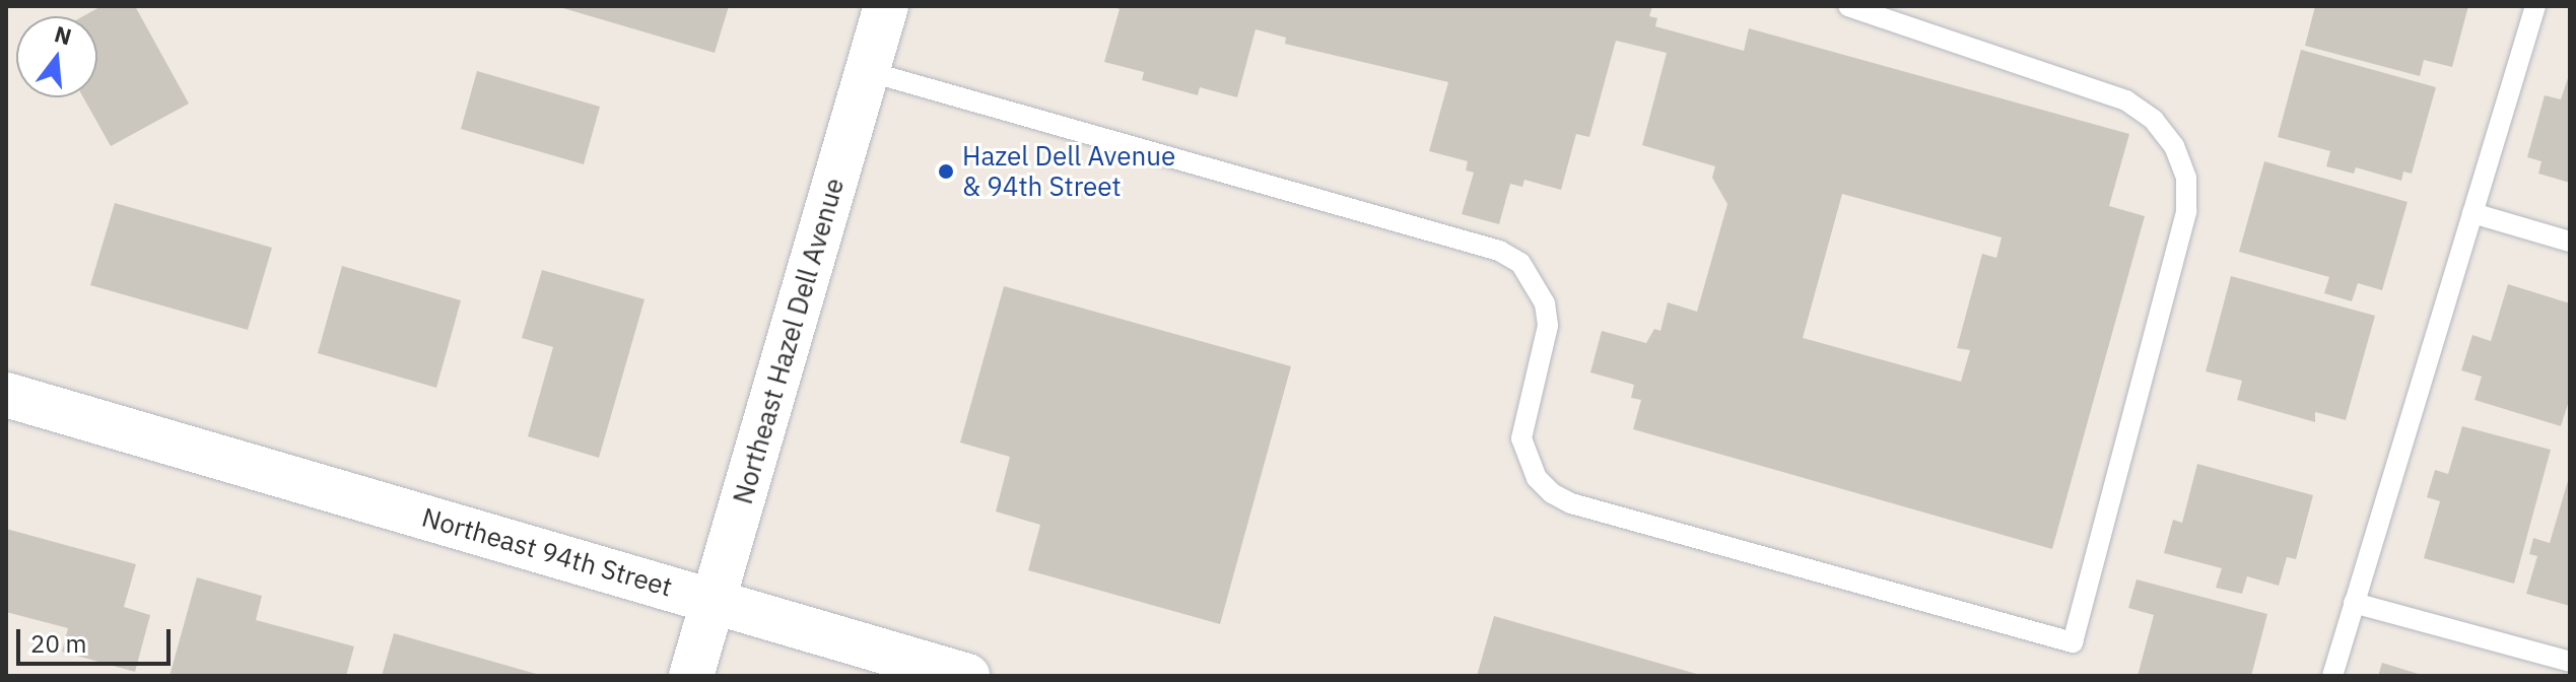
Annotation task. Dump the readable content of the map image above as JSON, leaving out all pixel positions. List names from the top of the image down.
{
  "streets": {
    "street": ["Northeast Hazel Dell Avenue", "Northeast 94th Street"]
  },
  "crossings": [
    ["Northeast Hazel Dell Avenue", "Northeast 94th Street"]
  ],
  "places": ["Hazel Dell Avenue & 94th Street"],
  "scale_bar": "20 m",
  "north": "top"
}
